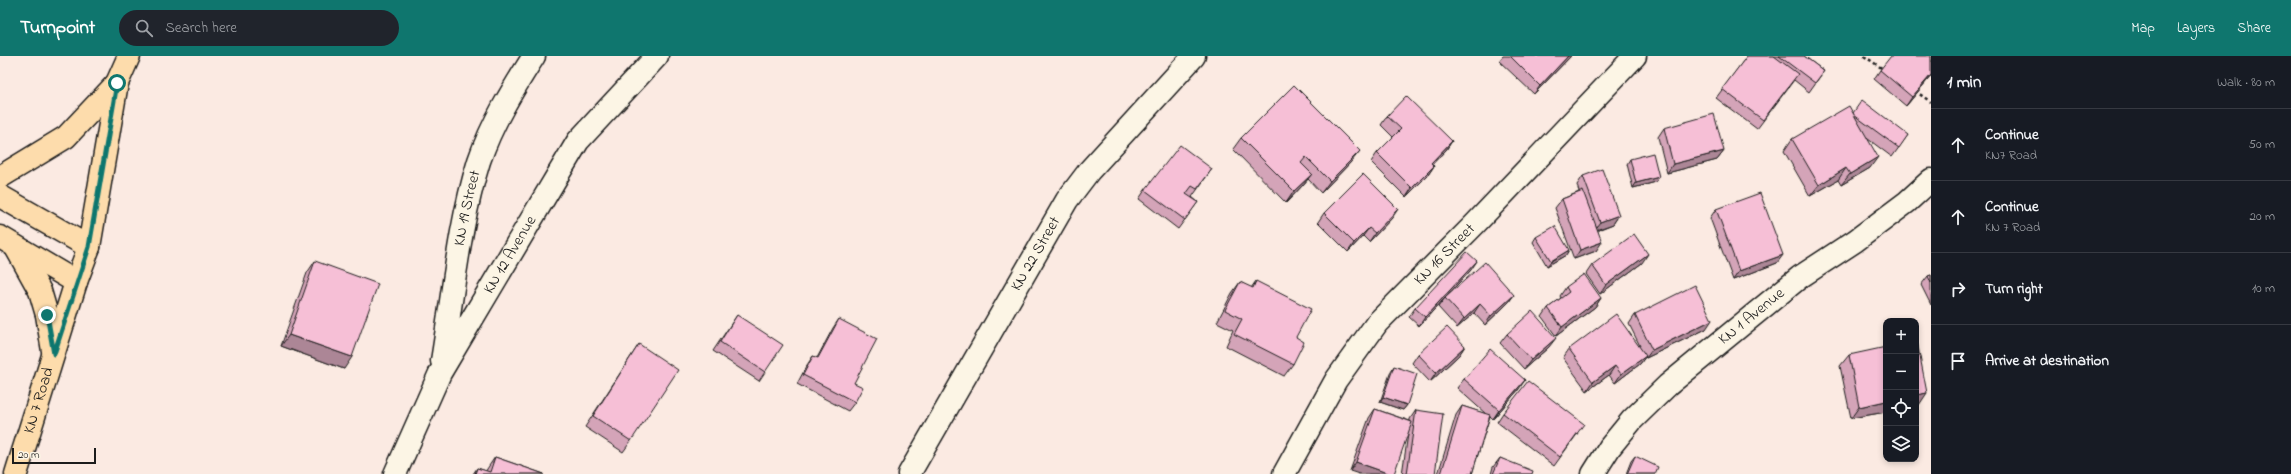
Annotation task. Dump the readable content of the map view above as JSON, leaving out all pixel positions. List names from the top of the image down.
{
  "streets": {
    "main road": ["KN 7 Road"],
    "street": [
      "KN 19 Street",
      "KN 22 Street",
      "KN 16 Street",
      "KN 12 Avenue",
      "KN 1 Avenue"
    ]
  },
  "crossings": [
    ["KN 19 Street", "KN 12 Avenue"]
  ],
  "scale_bar": "20 m",
  "page": {
    "header": "Turnpoint",
    "search": "Search here",
    "nav": ["Map", "Layers", "Share"],
    "heading": ["1 min", "Walk · 80 m"],
    "list": [
      ["Continue", "KN7 Road", "50 m"],
      ["Continue", "KN 7 Road", "20 m"],
      ["Turn right", "10 m"],
      "Arrive at destination"
    ],
    "map_buttons": ["+", "−"],
    "scale": "20 m"
  }
}
